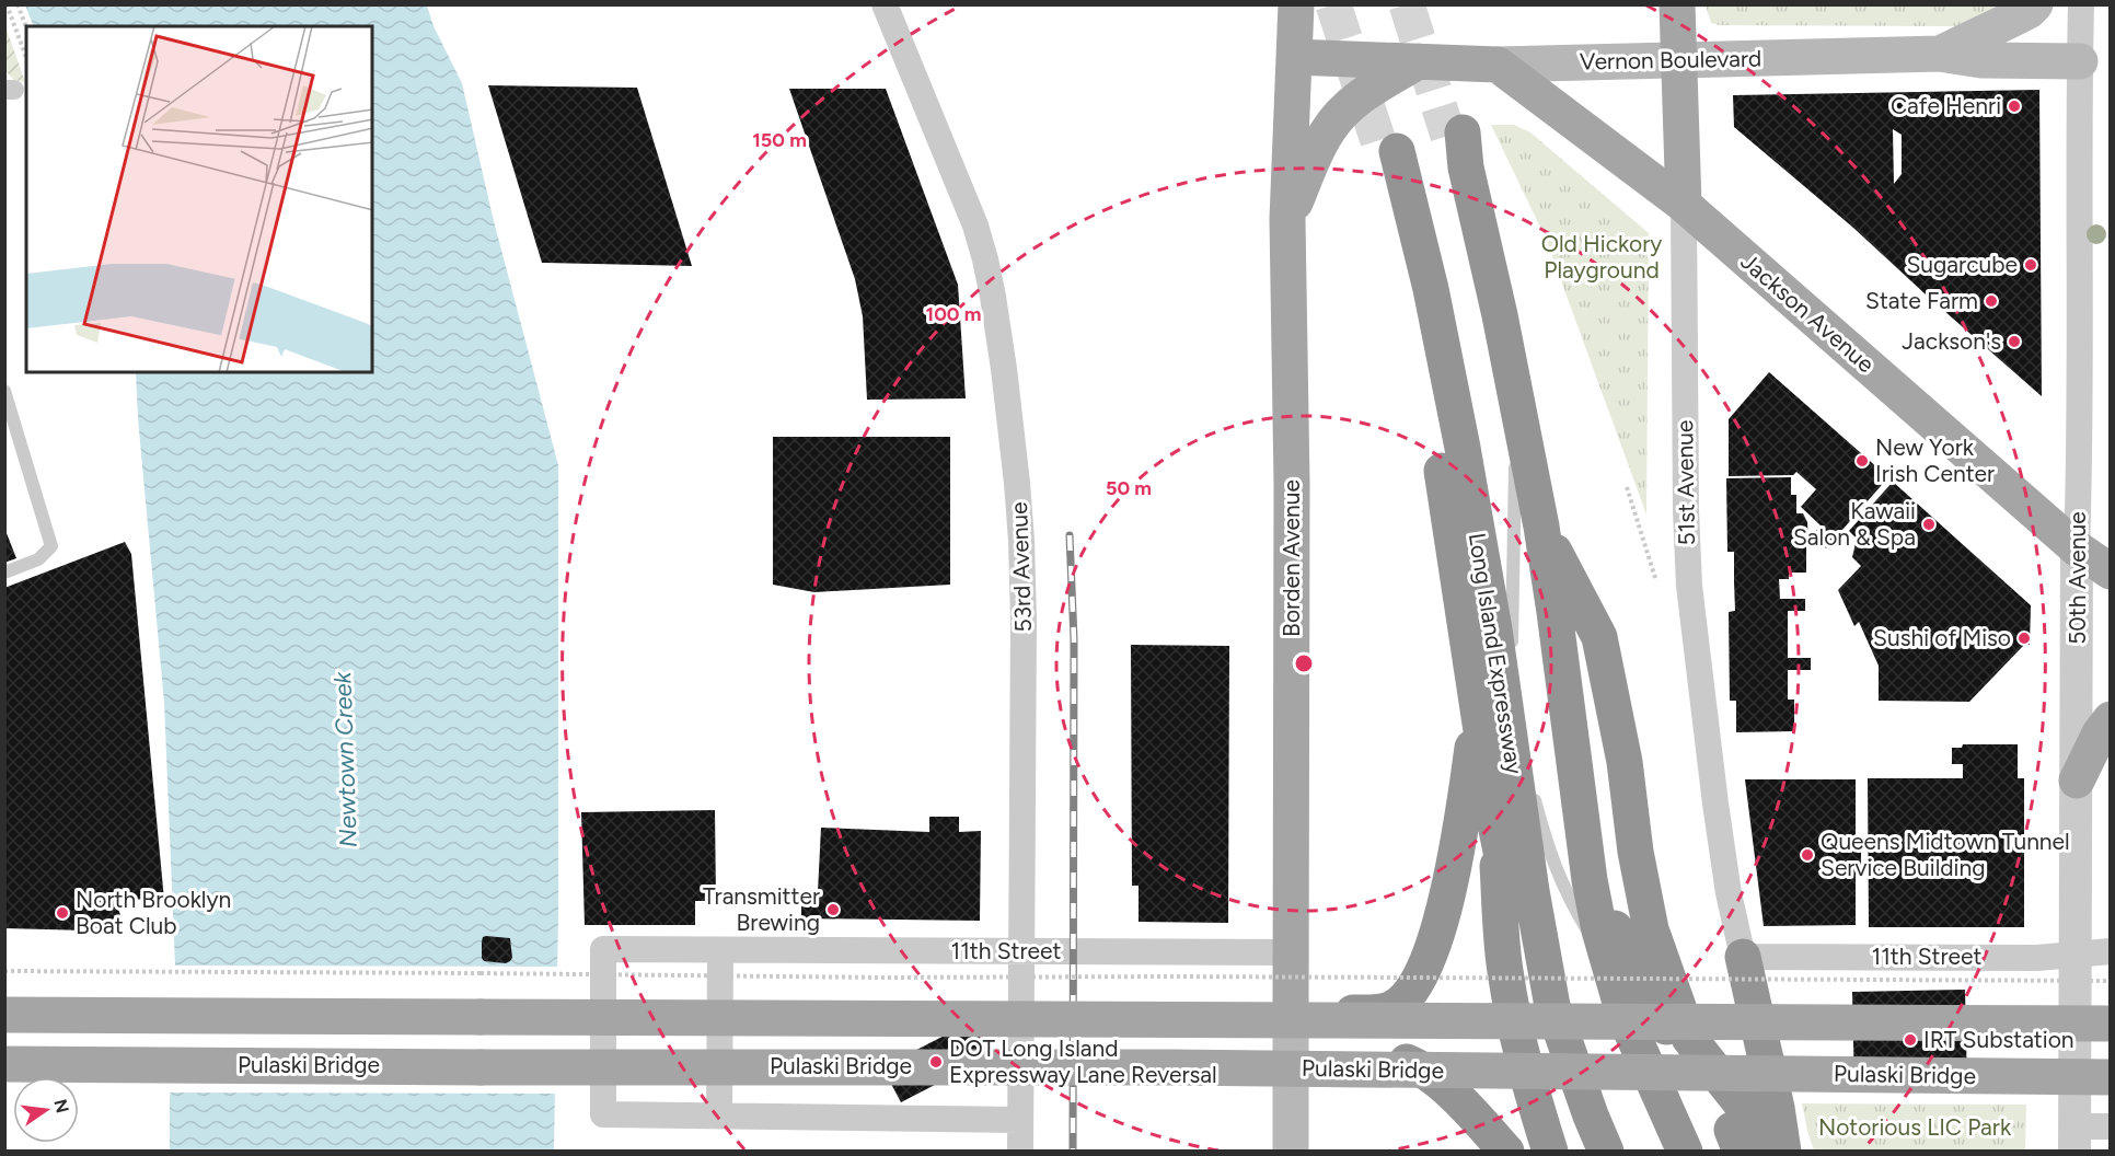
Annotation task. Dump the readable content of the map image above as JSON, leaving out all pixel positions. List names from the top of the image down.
{
  "streets": {
    "highway": ["Long Island Expressway"],
    "main road": [
      "Vernon Boulevard",
      "Jackson Avenue",
      "51st Avenue",
      "Borden Avenue",
      "Pulaski Bridge"
    ],
    "street": ["53rd Avenue", "50th Avenue", "11th Street"]
  },
  "crossings": [
    ["Vernon Boulevard", "Jackson Avenue"],
    ["Vernon Boulevard", "51st Avenue"],
    ["Vernon Boulevard", "Borden Avenue"],
    ["Jackson Avenue", "51st Avenue"],
    ["Jackson Avenue", "50th Avenue"],
    ["51st Avenue", "11th Street"],
    ["Borden Avenue", "11th Street"],
    ["53rd Avenue", "11th Street"],
    ["50th Avenue", "11th Street"]
  ],
  "water": ["Newtown Creek"],
  "parks": ["Old Hickory Playground", "Notorious LIC Park"],
  "places": [
    "Cafe Henri",
    "Sugarcube",
    "State Farm",
    "Jackson's",
    "New York Irish Center",
    "Kawaii Salon & Spa",
    "Sushi of Miso",
    "Queens Midtown Tunnel Service Building",
    "Transmitter Brewing",
    "North Brooklyn Boat Club",
    "IRT Substation",
    "DOT Long Island Expressway Lane Reversal"
  ],
  "north": "right",
  "rings": ["150 m", "100 m", "50 m"]
}
